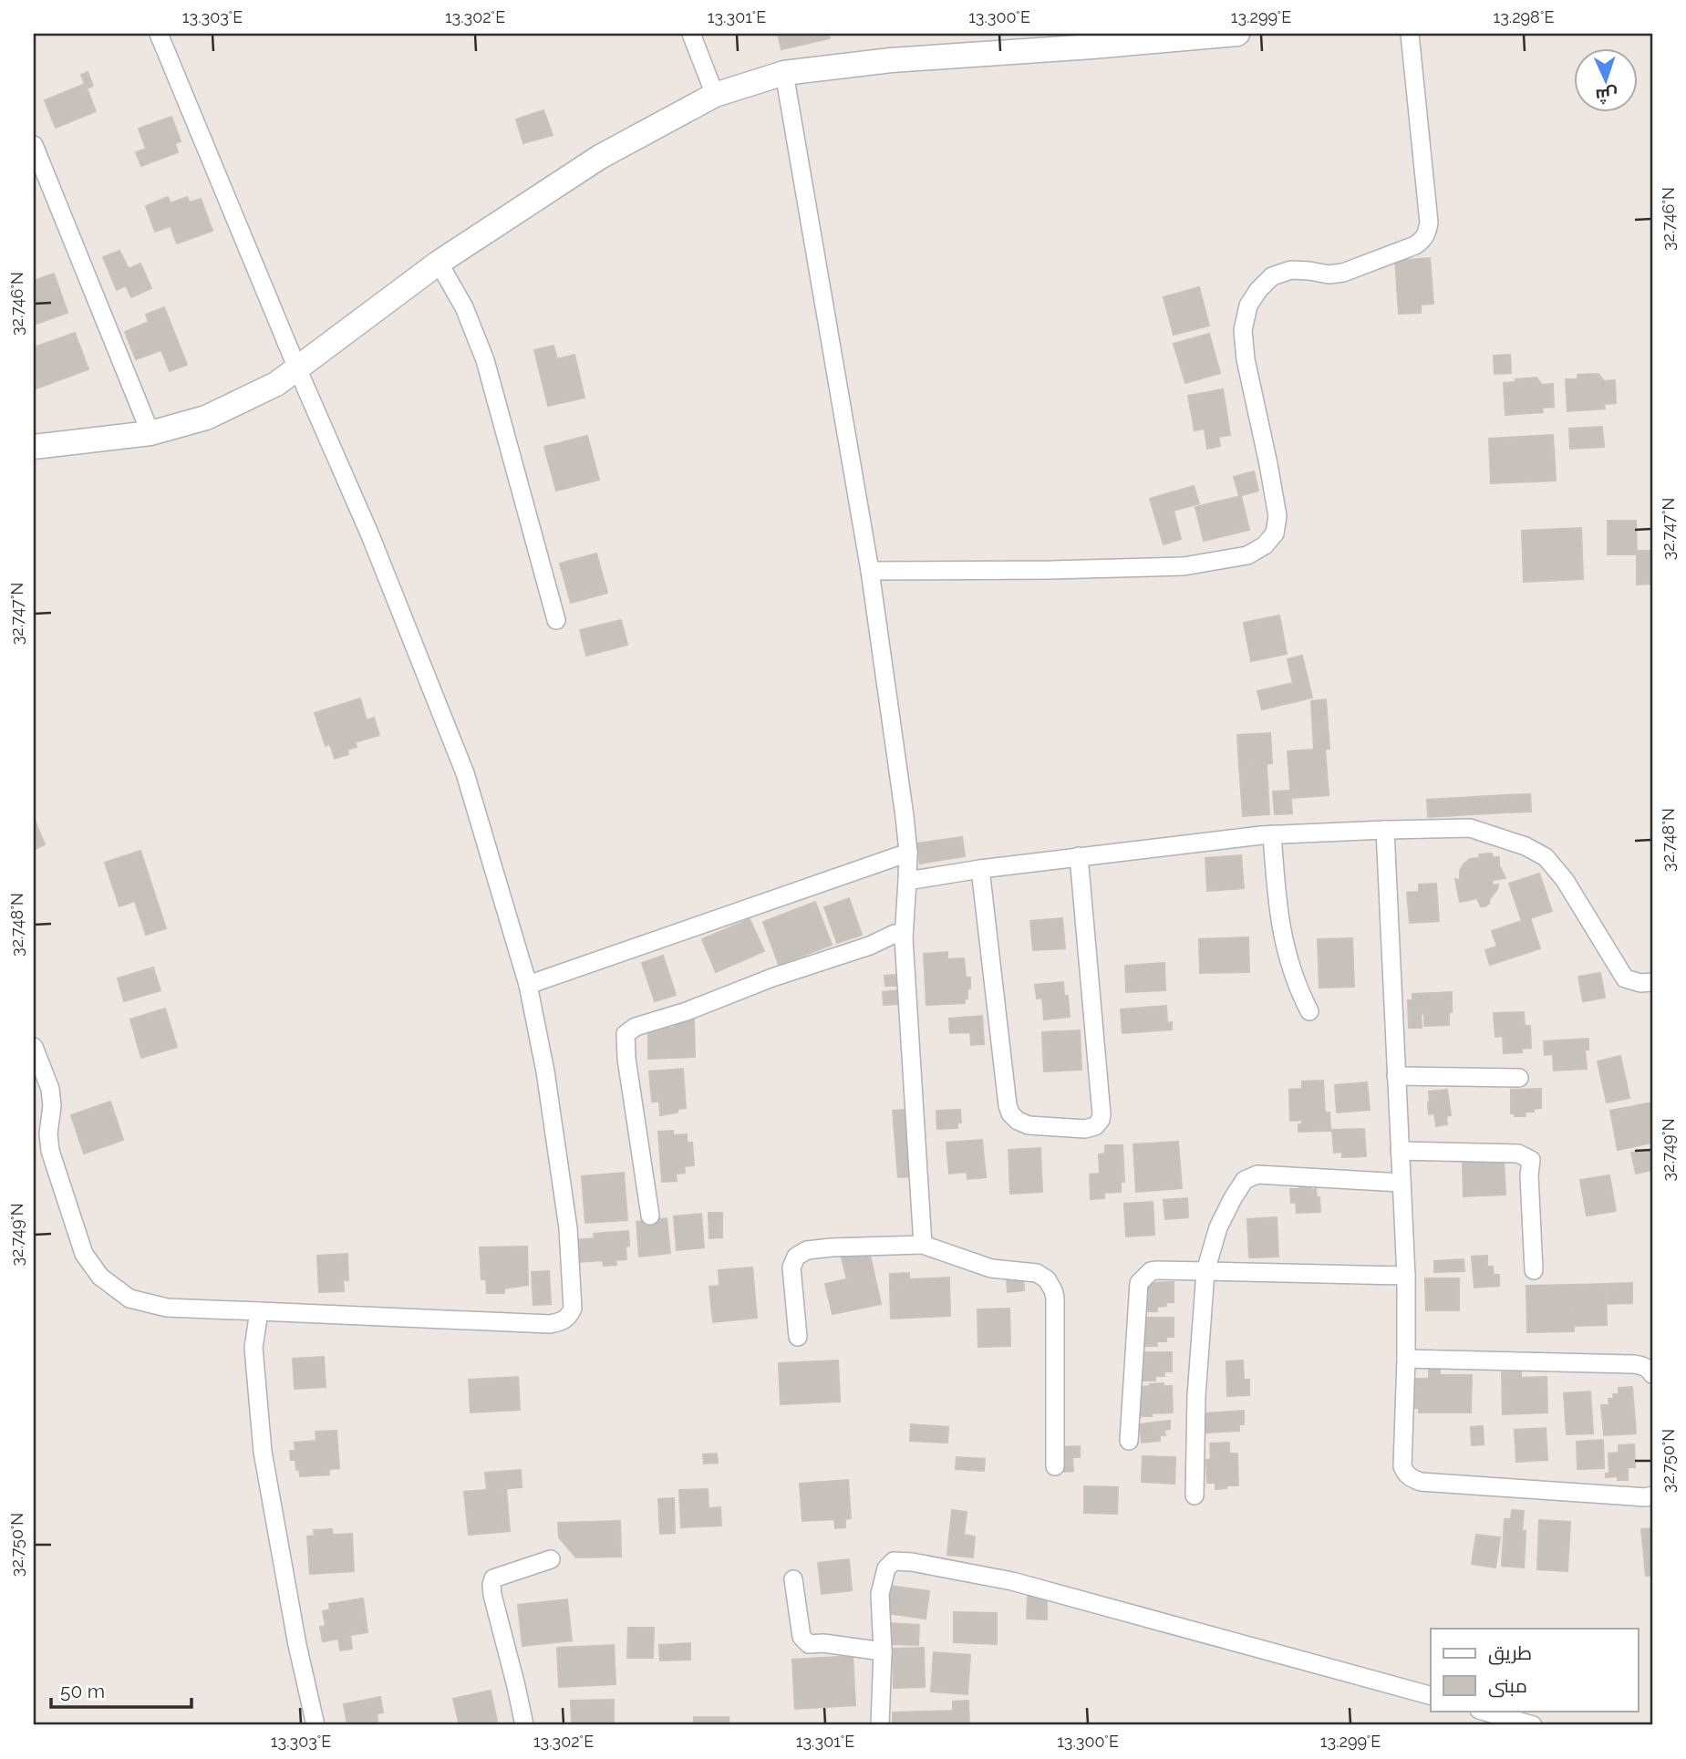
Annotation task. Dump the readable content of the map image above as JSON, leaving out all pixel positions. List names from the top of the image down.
{
  "legend": ["طريق", "مبنى"],
  "scale_bar": "50 m",
  "north": "bottom",
  "coordinates": [
    "13.303°E",
    "13.302°E",
    "13.301°E",
    "13.300°E",
    "13.299°E",
    "13.298°E",
    "32.746°N",
    "32.747°N",
    "32.748°N",
    "32.749°N",
    "32.750°N"
  ]
}
